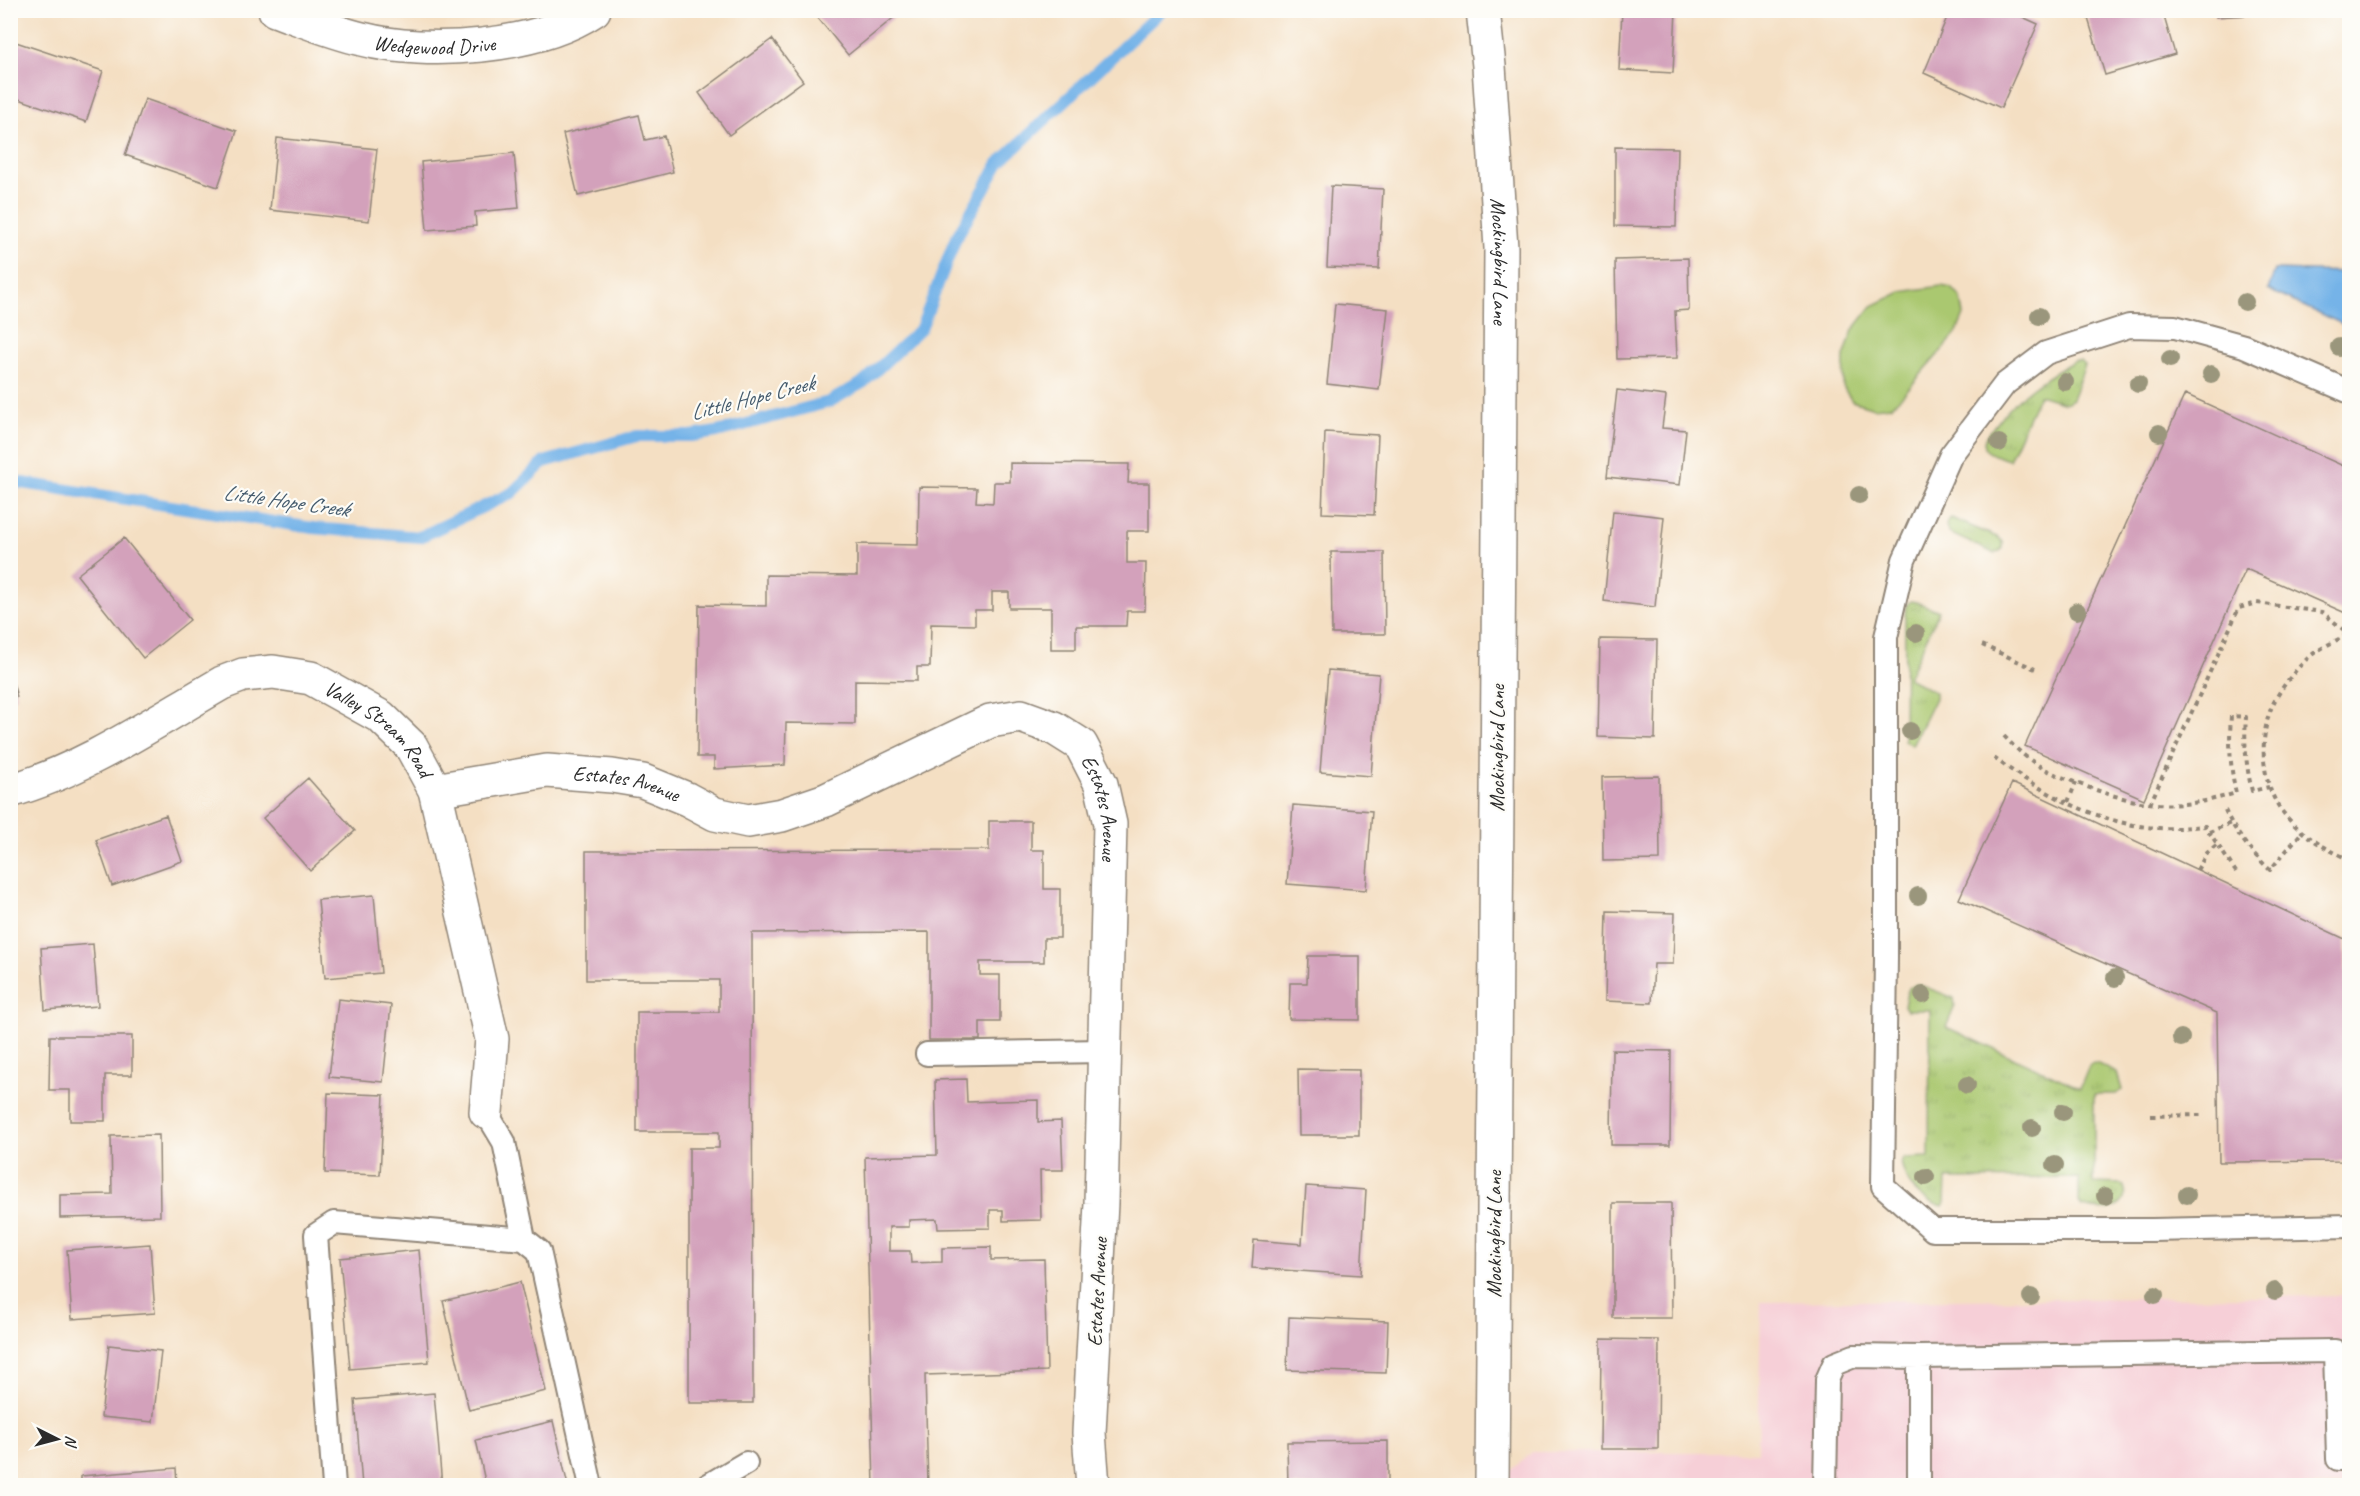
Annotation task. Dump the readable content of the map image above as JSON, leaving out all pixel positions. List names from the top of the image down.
{
  "streets": {
    "street": [
      "Wedgewood Drive",
      "Mockingbird Lane",
      "Valley Stream Road",
      "Estates Avenue"
    ]
  },
  "crossings": [
    ["Valley Stream Road", "Estates Avenue"]
  ],
  "water": ["Little Hope Creek"],
  "north": "right"
}
